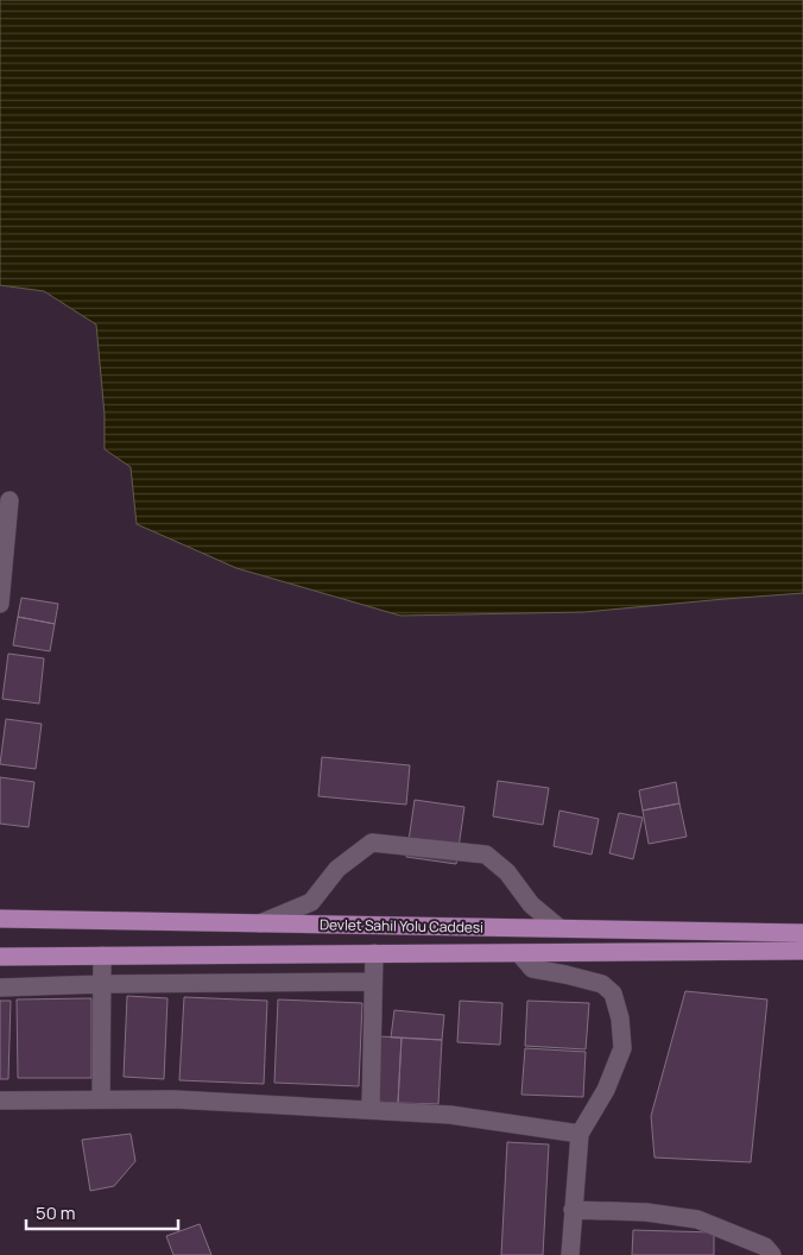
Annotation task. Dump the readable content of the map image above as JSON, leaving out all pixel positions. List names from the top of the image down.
{
  "streets": {
    "main road": ["Devlet Sahil Yolu Caddesi"]
  },
  "scale_bar": "50 m"
}
